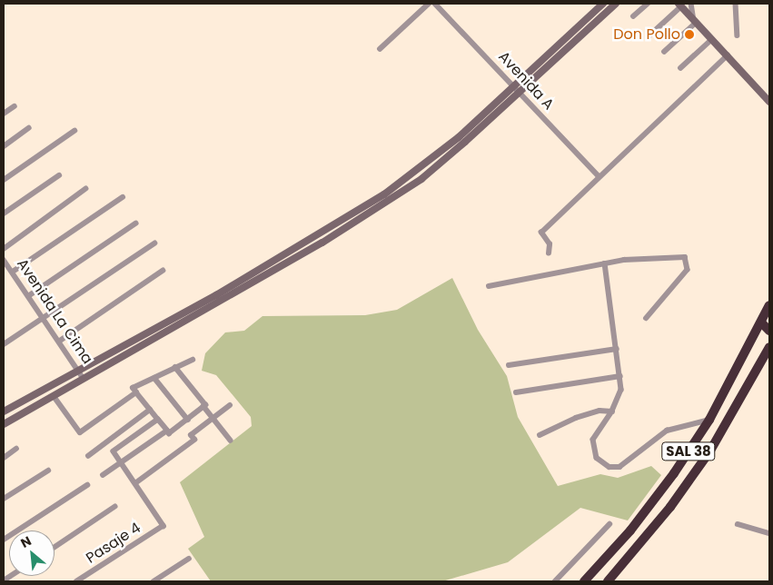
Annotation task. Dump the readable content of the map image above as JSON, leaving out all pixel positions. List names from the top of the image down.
{
  "streets": {
    "highway": ["SAL 38"],
    "street": ["Avenida A", "Avenida La Cima", "Pasaje 4"]
  },
  "places": ["Don Pollo"],
  "north": "top left"
}
